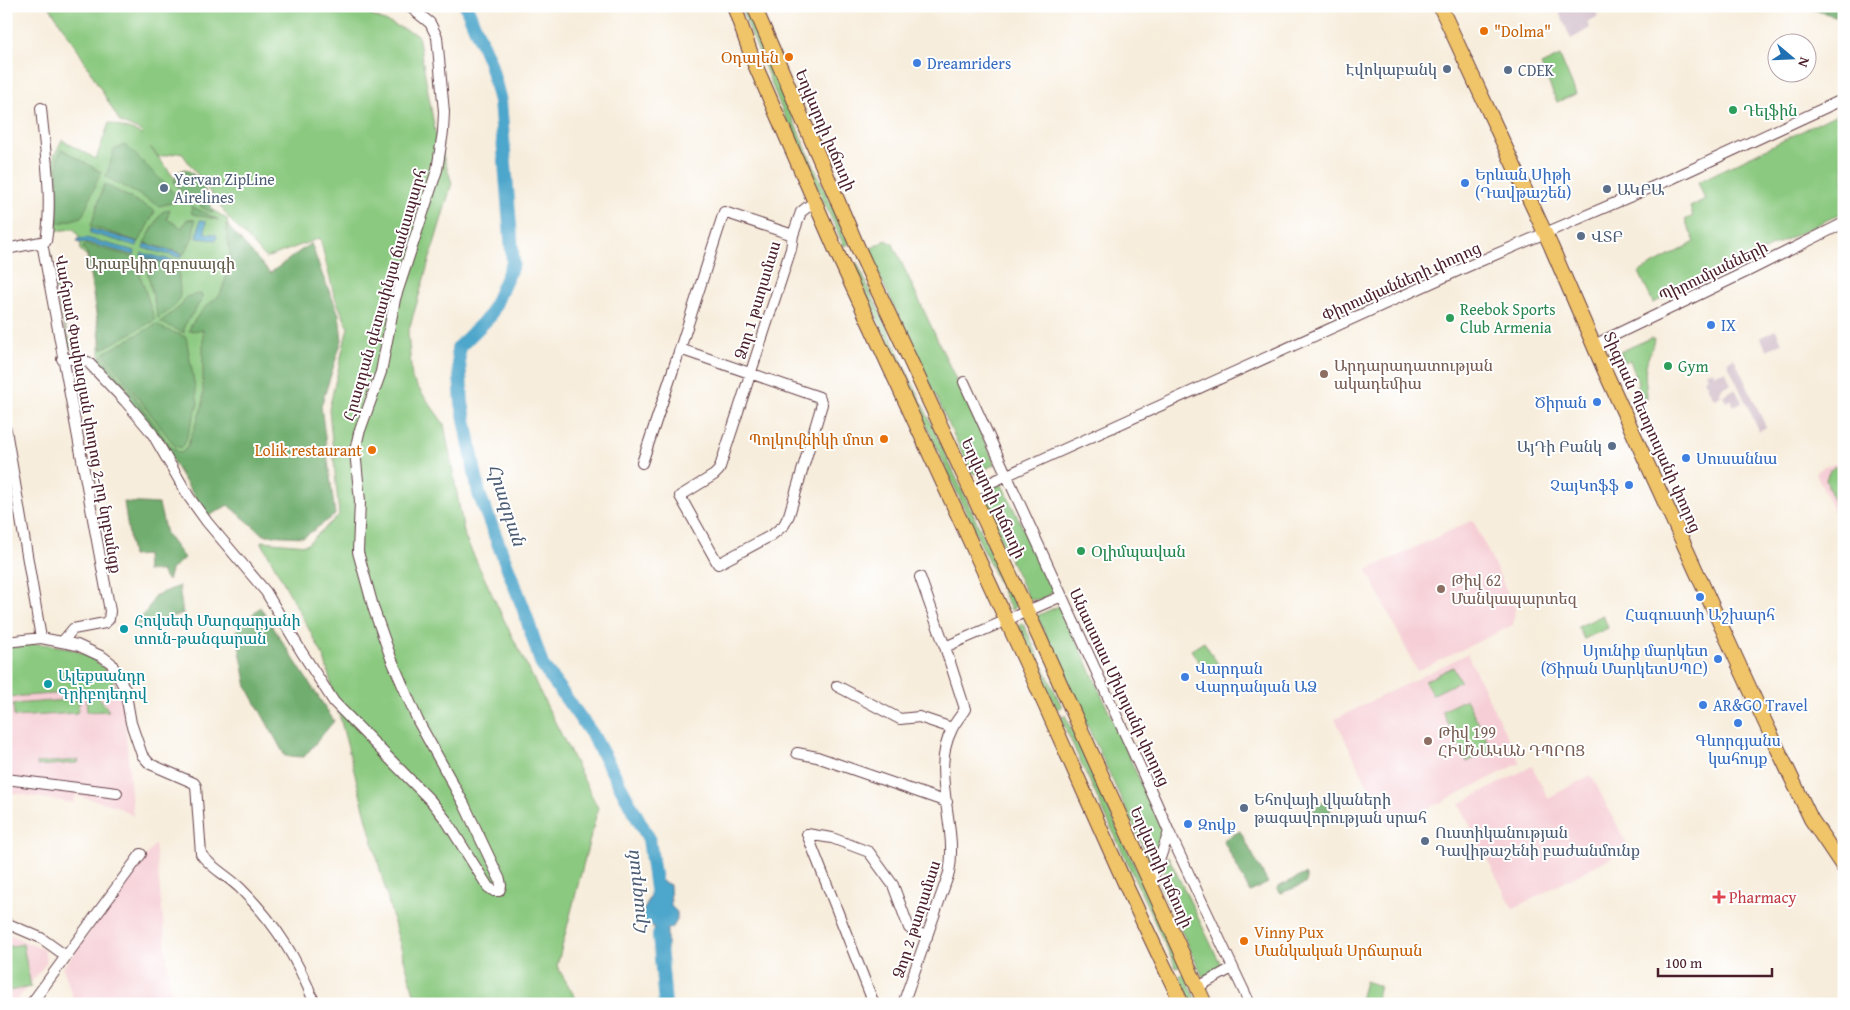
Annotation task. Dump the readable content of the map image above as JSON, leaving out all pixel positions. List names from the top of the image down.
{
  "streets": {
    "main road": ["Եղվարդի խճուղի", "Տիգրան Պետրոսյանի փողոց"],
    "street": [
      "Պիրումյանների",
      "Փիրումյանների փողոց",
      "Հրազդան գետափնյա ճանապարհ",
      "Ձոր 1 թաղամաս",
      "Վահրամ Փափազյան փողոց 2-րդ նրբանցք",
      "Անաստաս Միկոյանի փողոց",
      "Ձոր 2 թաղամաս"
    ]
  },
  "crossings": [
    ["Եղվարդի խճուղի", "Փիրումյանների փողոց"],
    ["Պիրումյանների", "Տիգրան Պետրոսյանի փողոց"],
    ["Փիրումյանների փողոց", "Տիգրան Պետրոսյանի փողոց"],
    ["Փիրումյանների փողոց", "Անաստաս Միկոյանի փողոց"],
    ["Հրազդան գետափնյա ճանապարհ", "Վահրամ Փափազյան փողոց 2-րդ նրբանցք"]
  ],
  "water": ["Հրազդան"],
  "parks": ["Արաբկիր զբոսայգի"],
  "places": {
    "other": [
      "\"Dolma\"",
      "Օդալեն",
      "Dreamriders",
      "Էվոկաբանկ",
      "CDEK",
      "Դելֆին",
      "Երևան Սիթի (Դավթաշեն)",
      "Yervan ZipLine Airelines",
      "ԱԿԲԱ",
      "ՎՏԲ",
      "Reebok Sports Club Armenia",
      "IX",
      "Gym",
      "Արդարադատության ակադեմիա",
      "Ծիրան",
      "Պոլկովնիկի մոտ",
      "ԱյԴի Բանկ",
      "Lolik restaurant",
      "Սուսաննա",
      "ՉայԿոֆֆ",
      "Օլիմպավան",
      "Թիվ 62 Մանկապարտեզ",
      "Հագուստի Աշխարհ",
      "Հովսեփ Մարգարյանի տուն-թանգարան",
      "Սյունիք մարկետ (Ծիրան ՄարկետՍՊԸ)",
      "Վարդան Վարդանյան ԱՁ",
      "Ալեքսանդր Գրիբոյեդով",
      "AR&GO Travel",
      "Գևորգյանս կահույք",
      "Թիվ 199 ՀԻՄՆԱԿԱՆ ԴՊՐՈՑ",
      "Եհովայի վկաների թագավորության սրահ",
      "Զովք",
      "Ուստիկանության Դավիթաշենի բաժանմունք",
      "Vinny Pux Մանկական Սրճարան"
    ],
    "health": ["Pharmacy"]
  },
  "scale_bar": "100 m",
  "north": "right"
}
